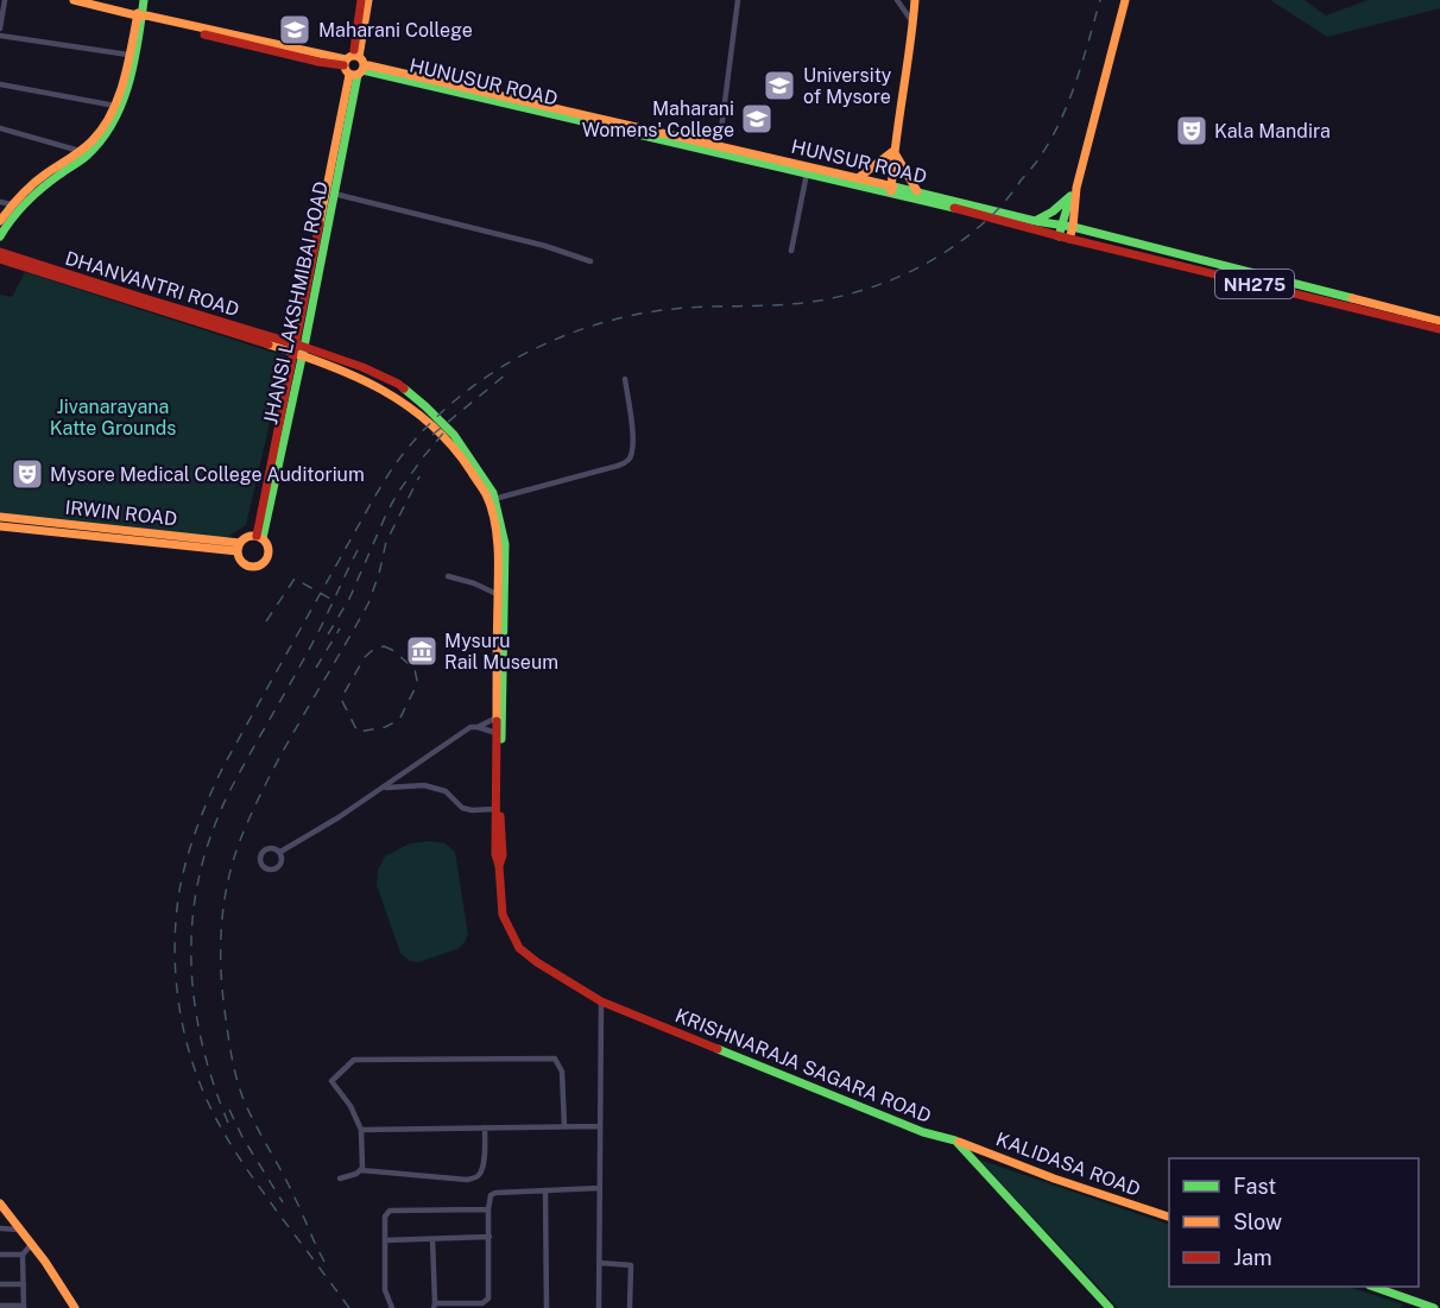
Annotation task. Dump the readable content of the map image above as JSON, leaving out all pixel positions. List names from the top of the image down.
{
  "streets": {
    "main road": [
      "HUNUSUR ROAD",
      "HUNSUR ROAD",
      "DHANVANTRI ROAD",
      "NH275",
      "JHANSI LAKSHMIBAI ROAD",
      "IRWIN ROAD",
      "KRISHNARAJA SAGARA ROAD",
      "KALIDASA ROAD"
    ]
  },
  "crossings": [
    ["HUNUSUR ROAD", "HUNSUR ROAD"],
    ["HUNUSUR ROAD", "JHANSI LAKSHMIBAI ROAD"],
    ["DHANVANTRI ROAD", "JHANSI LAKSHMIBAI ROAD"],
    ["DHANVANTRI ROAD", "KRISHNARAJA SAGARA ROAD"],
    ["JHANSI LAKSHMIBAI ROAD", "IRWIN ROAD"],
    ["JHANSI LAKSHMIBAI ROAD", "KRISHNARAJA SAGARA ROAD"],
    ["KRISHNARAJA SAGARA ROAD", "KALIDASA ROAD"]
  ],
  "parks": ["Jivanarayana Katte Grounds"],
  "places": {
    "school or university": ["Maharani College", "University of Mysore", "Maharani Womens' College"],
    "theatre": ["Kala Mandira", "Mysore Medical College Auditorium"],
    "museum": ["Mysuru Rail Museum"]
  },
  "legend": ["Fast", "Slow", "Jam"]
}
